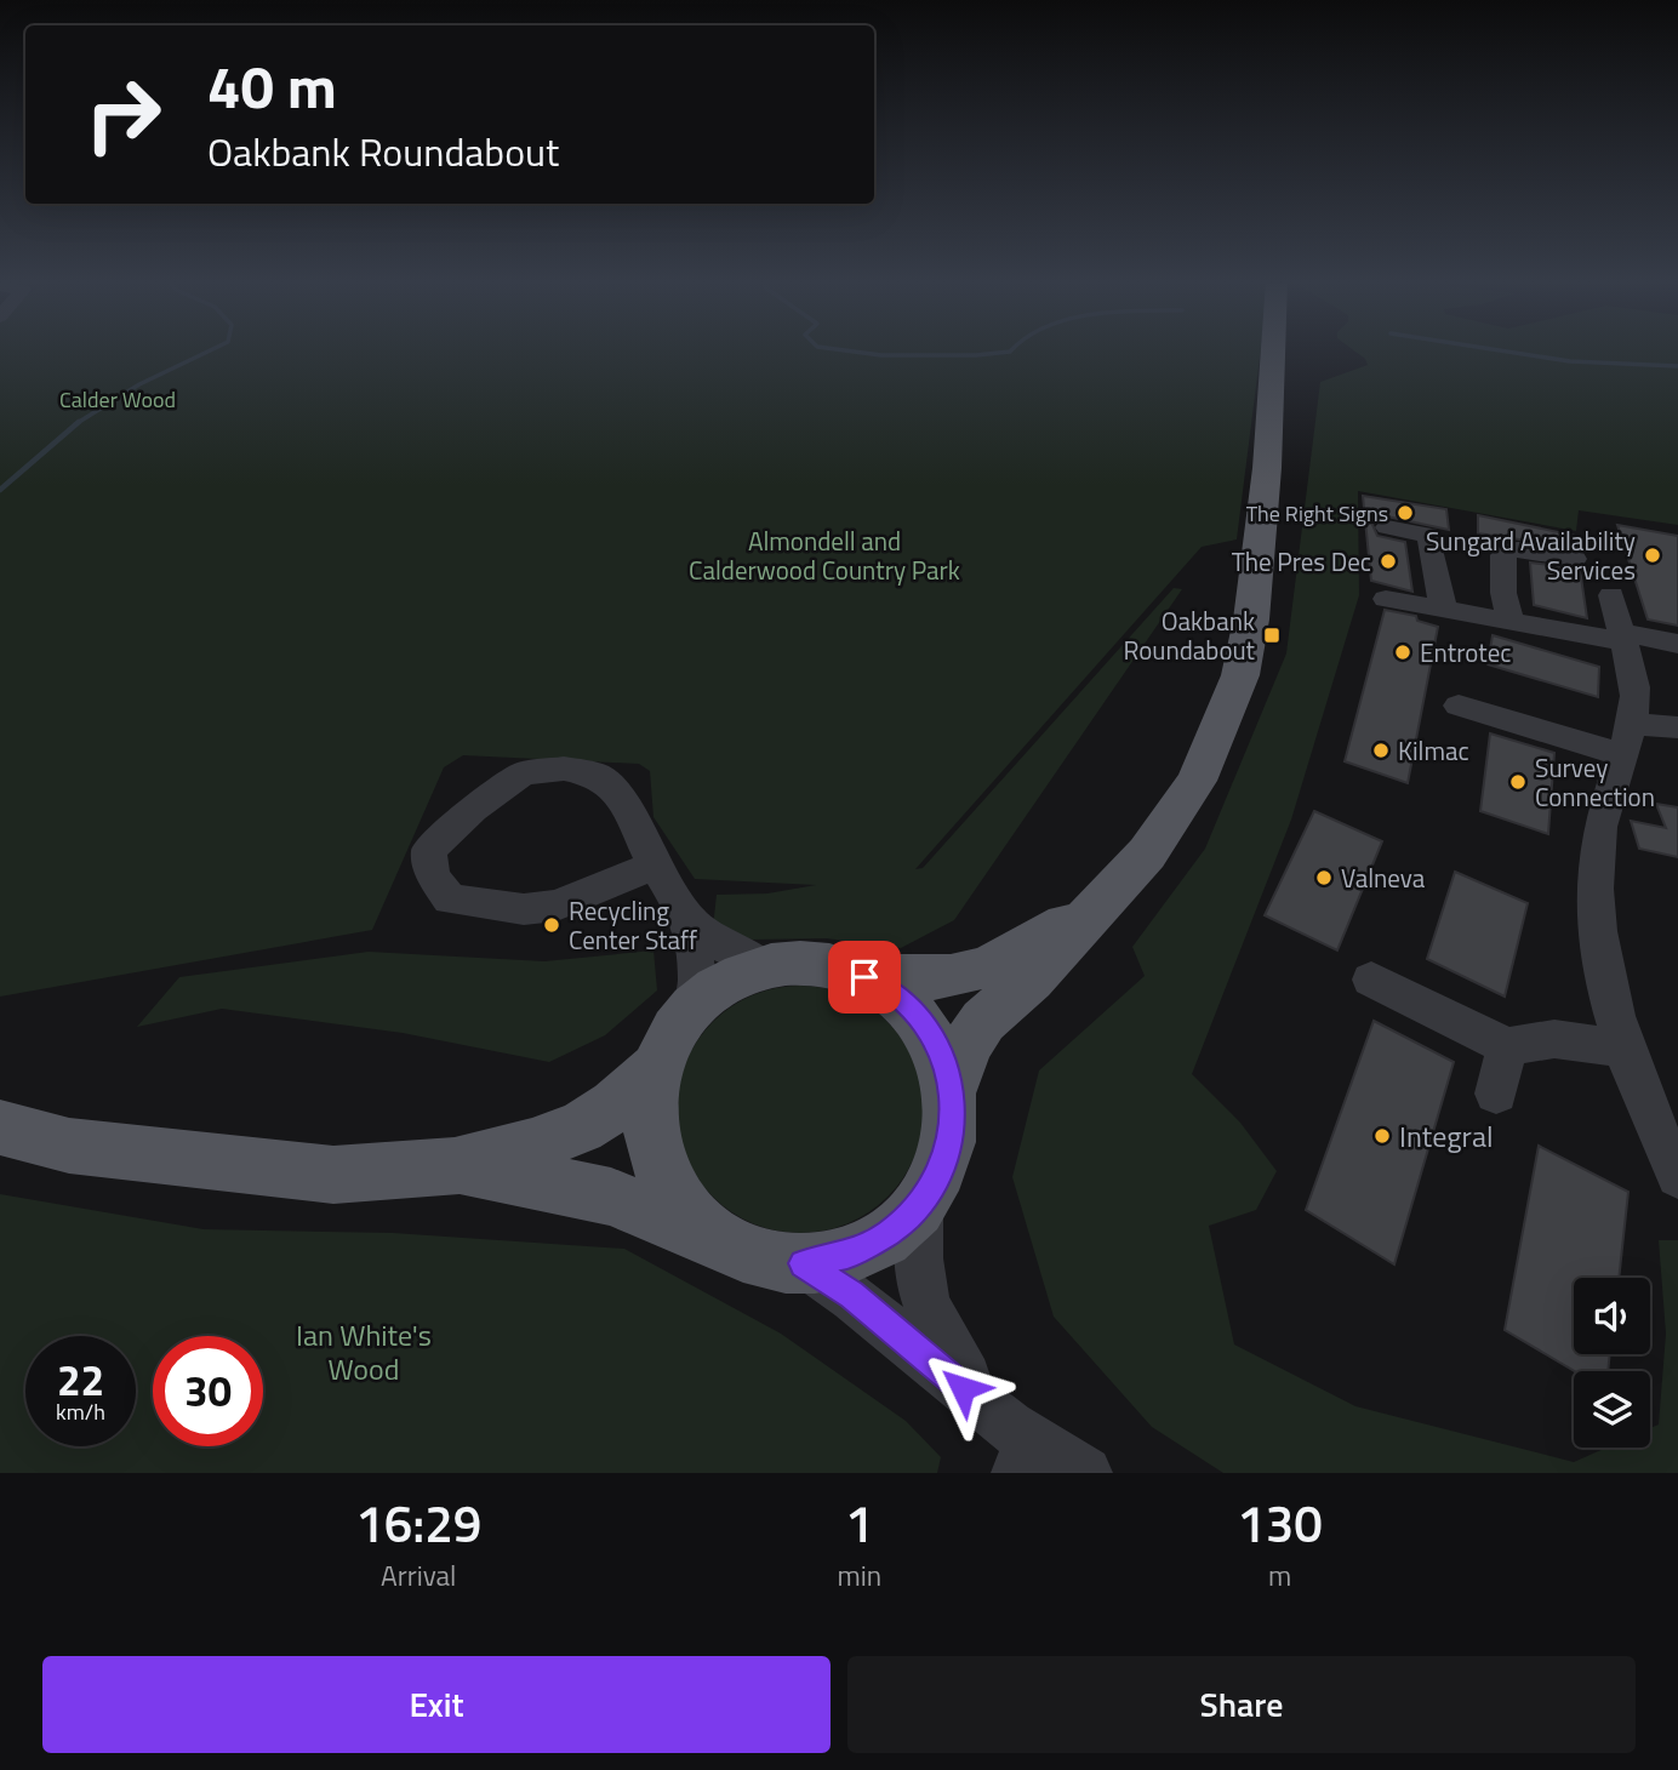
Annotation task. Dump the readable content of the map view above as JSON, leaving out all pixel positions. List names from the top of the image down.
{
  "parks": ["Calder Wood", "Almondell and Calderwood Country Park", "Ian White's Wood"],
  "places": {
    "other": [
      "The Right Signs",
      "Sungard Availability Services",
      "The Pres Dec",
      "Entrotec",
      "Kilmac",
      "Survey Connection",
      "Valneva",
      "Recycling Center Staff",
      "Integral"
    ],
    "transit": ["Oakbank Roundabout"]
  },
  "page": {
    "turn": ["40 m", "Oakbank Roundabout"],
    "speed": "22 km/h",
    "limit": "30",
    "eta": [
      "16:29",
      "Arrival",
      "1",
      "min",
      "130",
      "m"
    ],
    "buttons": ["Exit", "Share"]
  }
}
